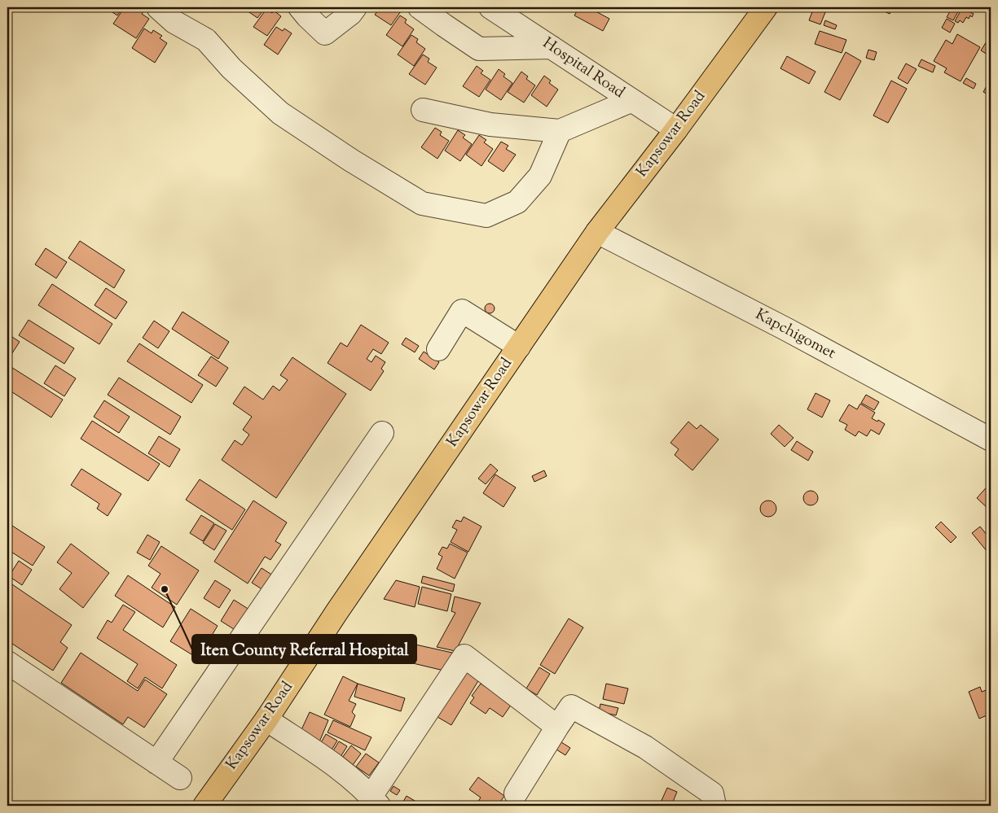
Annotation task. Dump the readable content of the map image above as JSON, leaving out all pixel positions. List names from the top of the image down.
{
  "streets": {
    "main road": ["Kapsowar Road"],
    "street": ["Hospital Road", "Kapchigomet"]
  },
  "crossings": [
    ["Hospital Road", "Kapsowar Road"],
    ["Kapsowar Road", "Kapchigomet"]
  ],
  "places": ["Iten County Referral Hospital"]
}
